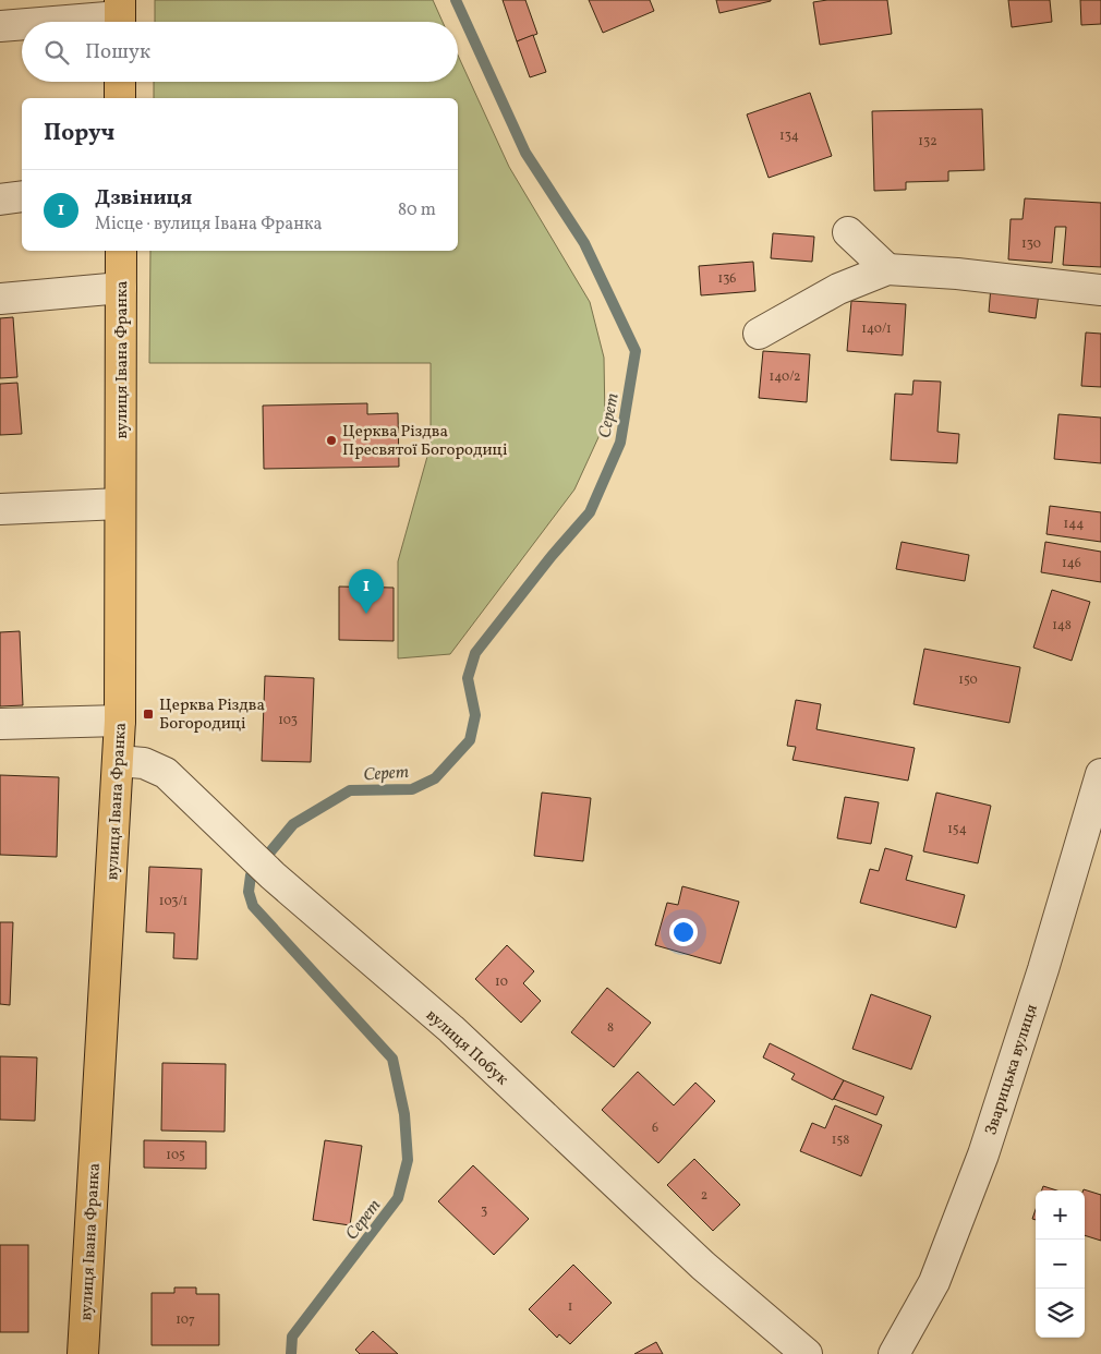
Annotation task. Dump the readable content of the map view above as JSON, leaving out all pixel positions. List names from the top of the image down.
{
  "streets": {
    "main road": ["вулиця Івана Франка"],
    "street": ["вулиця Побук", "Зварицька вулиця"]
  },
  "crossings": [
    ["вулиця Івана Франка", "вулиця Побук"]
  ],
  "water": ["Серет"],
  "places": {
    "other": ["Церква Різдва Пресвятої Богородиці"],
    "transit": ["Церква Різдва Богородиці"]
  },
  "house_numbers": [
    "134",
    "132",
    "130",
    "136",
    "140/1",
    "140/2",
    "144",
    "146",
    "148",
    "150",
    "103",
    "154",
    "103/1",
    "10",
    "8",
    "6",
    "158",
    "105",
    "2",
    "3",
    "1",
    "107"
  ],
  "page": {
    "search": "Пошук",
    "heading": "Поруч",
    "list": [
      {
        "mark": "1",
        "name": "Дзвіниця",
        "note": "Місце · вулиця Івана Франка",
        "value": "80 m"
      }
    ],
    "pins": "1",
    "map_buttons": ["+", "−"]
  }
}
